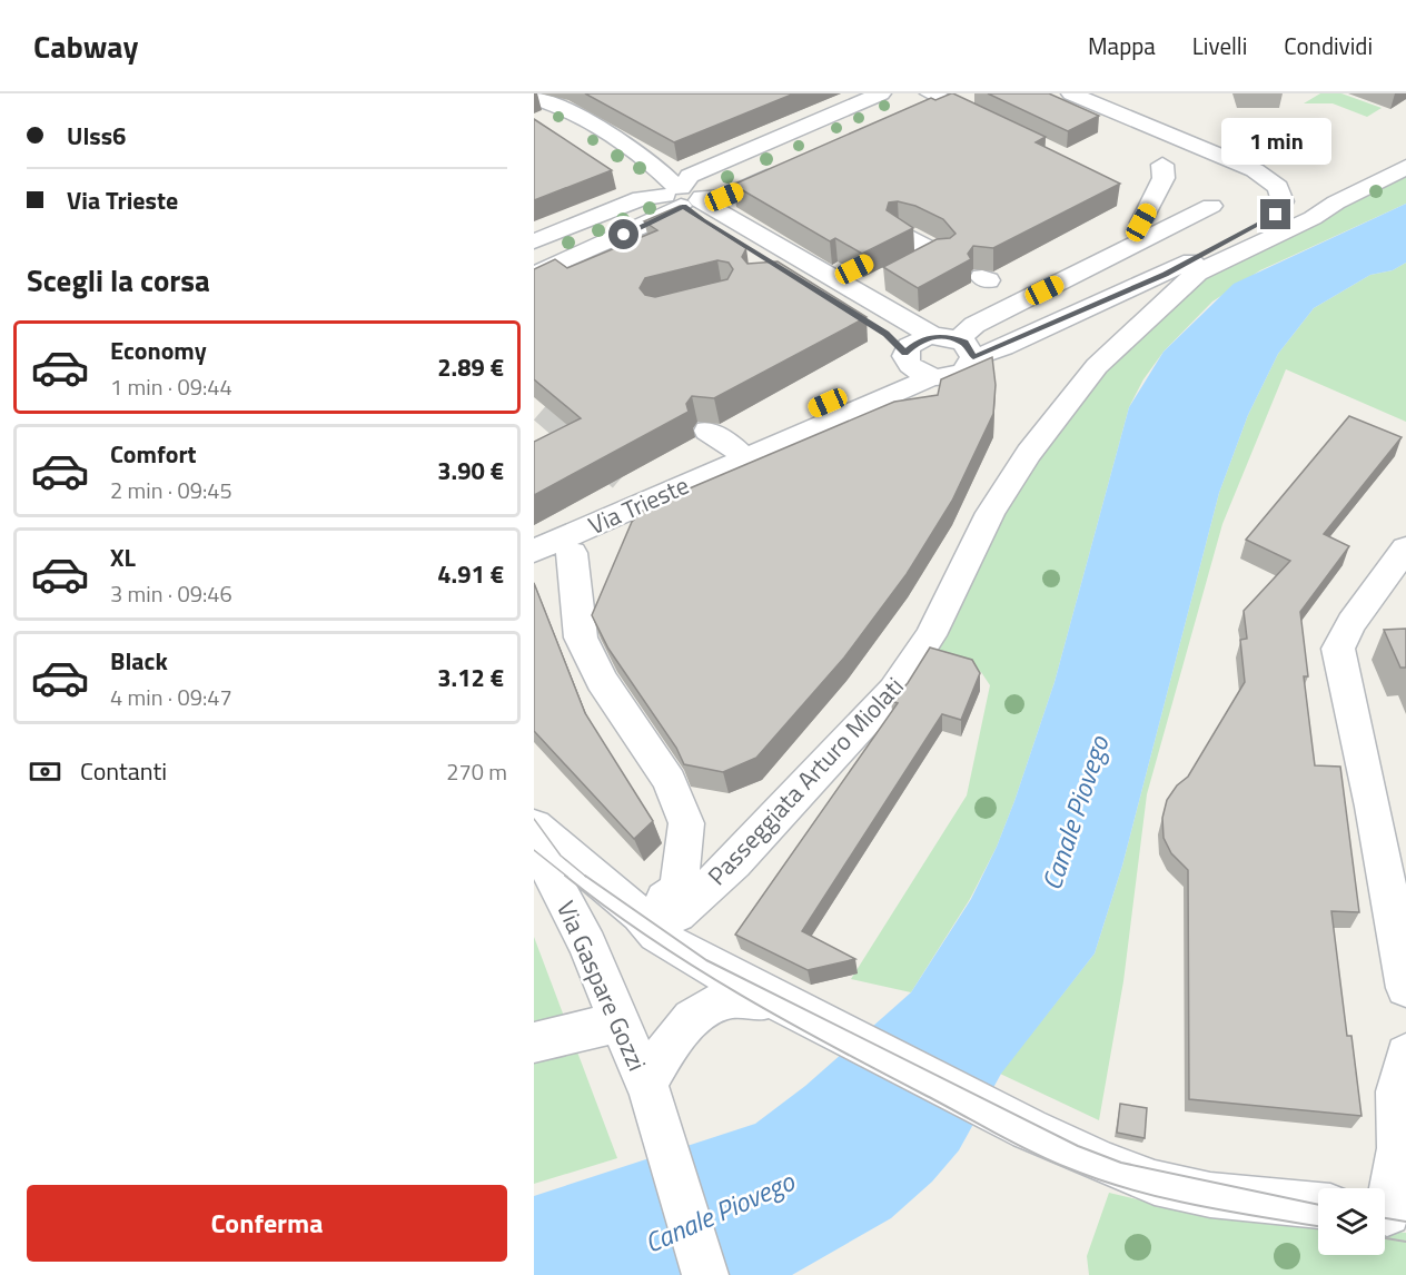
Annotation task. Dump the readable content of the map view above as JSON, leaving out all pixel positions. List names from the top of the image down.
{
  "streets": {
    "street": ["Via Trieste", "Passeggiata Arturo Miolati", "Via Gaspare Gozzi"]
  },
  "crossings": [
    ["Via Trieste", "Passeggiata Arturo Miolati"]
  ],
  "water": ["Canale Piovego"],
  "page": {
    "header": "Cabway",
    "nav": ["Mappa", "Livelli", "Condividi"],
    "banner": ["Ulss6", "Via Trieste"],
    "bubble": "1 min",
    "heading": "Scegli la corsa",
    "list": [
      {
        "name": "Economy",
        "note": "1 min · 09:44",
        "value": "2.89 €"
      },
      {
        "name": "Comfort",
        "note": "2 min · 09:45",
        "value": "3.90 €"
      },
      {
        "name": "XL",
        "note": "3 min · 09:46",
        "value": "4.91 €"
      },
      {
        "name": "Black",
        "note": "4 min · 09:47",
        "value": "3.12 €"
      }
    ],
    "pay": ["Contanti", "270 m"],
    "buttons": "Conferma"
  }
}
